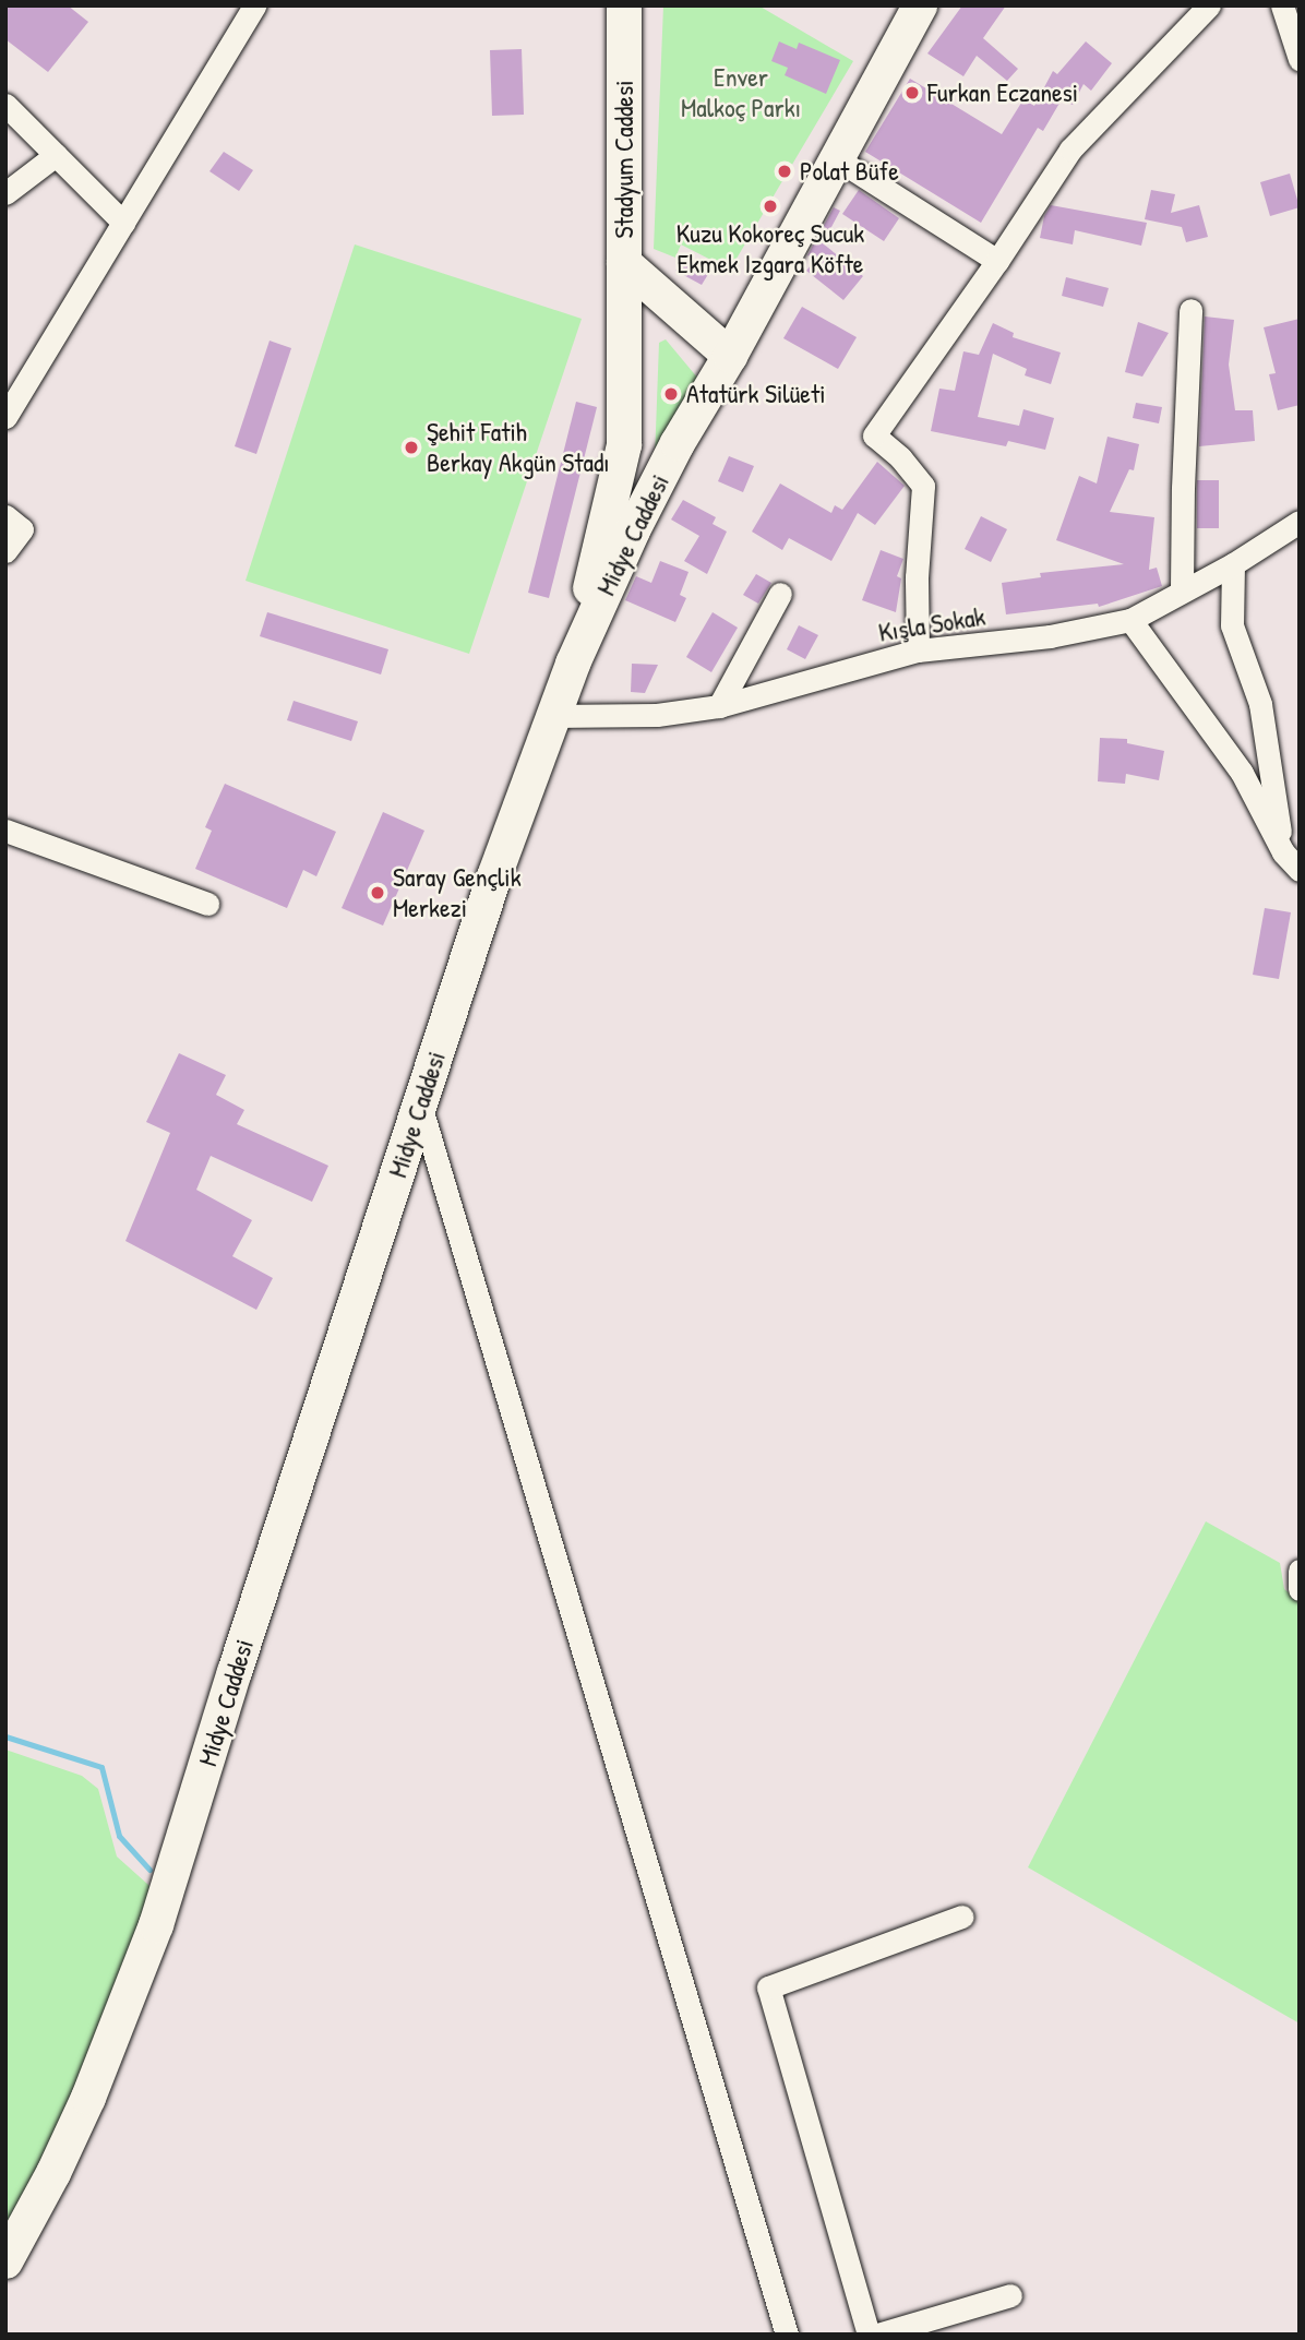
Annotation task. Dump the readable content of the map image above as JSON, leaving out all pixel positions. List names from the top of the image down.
{
  "streets": {
    "main road": ["Stadyum Caddesi", "Midye Caddesi"],
    "street": ["Kışla Sokak"]
  },
  "crossings": [
    ["Stadyum Caddesi", "Midye Caddesi"],
    ["Midye Caddesi", "Kışla Sokak"]
  ],
  "parks": ["Enver Malkoç Parkı"],
  "places": [
    "Furkan Eczanesi",
    "Polat Büfe",
    "Kuzu Kokoreç Sucuk Ekmek Izgara Köfte",
    "Atatürk Silüeti",
    "Şehit Fatih Berkay Akgün Stadı",
    "Saray Gençlik Merkezi"
  ]
}
